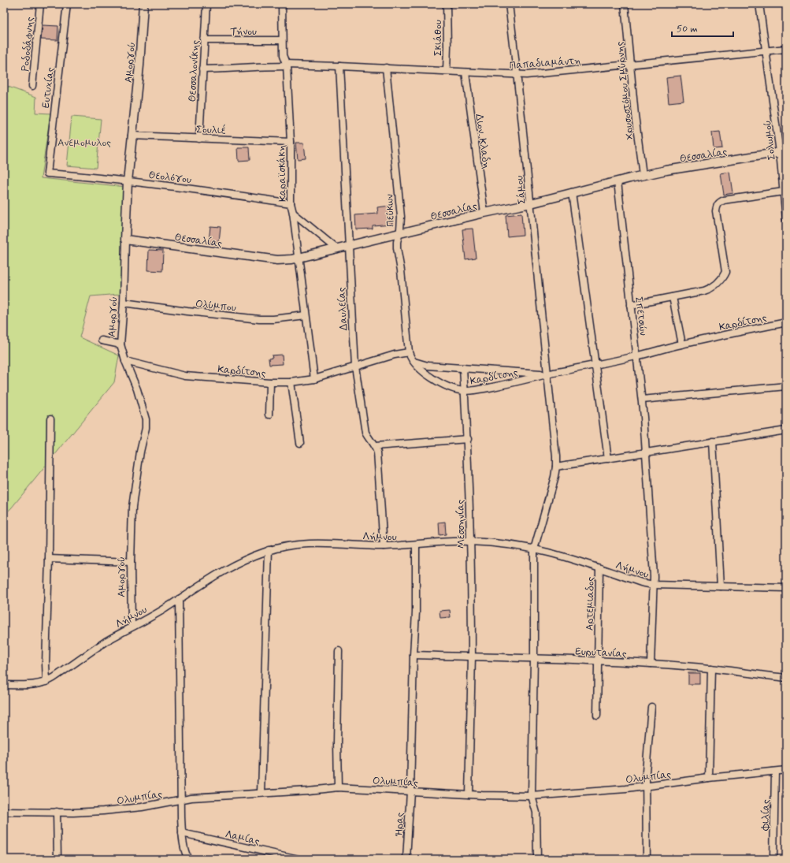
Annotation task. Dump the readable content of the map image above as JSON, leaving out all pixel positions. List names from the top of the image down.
{
  "streets": {
    "street": [
      "Τήνου",
      "Σκιάθου",
      "Ροδοδάφνης",
      "Αμοργού",
      "Παπαδιαμάντη",
      "Θεσσαλονίκης",
      "Ευτυχίας",
      "Χρυσοστόμου Σμύρνης",
      "Σουλιέ",
      "Σολωμού",
      "Διον. Κλαδη",
      "Θεσσαλίας",
      "Καραϊσκάκη",
      "Θεολόγου",
      "Σάμου",
      "Πεύκων",
      "Ολύμπου",
      "Δαυλείας",
      "Σπετσών",
      "Καρδίτσης",
      "Μεσσηνίας",
      "Λήμνου",
      "Αρτεμιαδος",
      "Ευρυτανίας",
      "Ολυμπίας",
      "Φιλίας",
      "Ήρας",
      "Λαμίας"
    ]
  },
  "crossings": [
    ["Τήνου", "Θεσσαλονίκης"],
    ["Τήνου", "Καραϊσκάκη"],
    ["Σκιάθου", "Παπαδιαμάντη"],
    ["Αμοργού", "Σουλιέ"],
    ["Αμοργού", "Θεσσαλίας"],
    ["Αμοργού", "Θεολόγου"],
    ["Αμοργού", "Ολύμπου"],
    ["Αμοργού", "Καρδίτσης"],
    ["Αμοργού", "Λήμνου"],
    ["Παπαδιαμάντη", "Θεσσαλονίκης"],
    ["Παπαδιαμάντη", "Χρυσοστόμου Σμύρνης"],
    ["Παπαδιαμάντη", "Σολωμού"],
    ["Παπαδιαμάντη", "Διον. Κλαδη"],
    ["Παπαδιαμάντη", "Καραϊσκάκη"],
    ["Παπαδιαμάντη", "Σάμου"],
    ["Παπαδιαμάντη", "Πεύκων"],
    ["Παπαδιαμάντη", "Δαυλείας"],
    ["Θεσσαλονίκης", "Σουλιέ"],
    ["Ευτυχίας", "Θεολόγου"],
    ["Χρυσοστόμου Σμύρνης", "Θεσσαλίας"],
    ["Σουλιέ", "Καραϊσκάκη"],
    ["Σολωμού", "Θεσσαλίας"],
    ["Διον. Κλαδη", "Θεσσαλίας"],
    ["Θεσσαλίας", "Καραϊσκάκη"],
    ["Θεσσαλίας", "Σάμου"],
    ["Θεσσαλίας", "Πεύκων"],
    ["Θεσσαλίας", "Δαυλείας"],
    ["Θεσσαλίας", "Σπετσών"],
    ["Καραϊσκάκη", "Θεολόγου"],
    ["Καραϊσκάκη", "Ολύμπου"],
    ["Καραϊσκάκη", "Καρδίτσης"],
    ["Σάμου", "Καρδίτσης"],
    ["Σάμου", "Λήμνου"],
    ["Σάμου", "Ευρυτανίας"],
    ["Σάμου", "Ολυμπίας"],
    ["Πεύκων", "Καρδίτσης"],
    ["Δαυλείας", "Καρδίτσης"],
    ["Δαυλείας", "Λήμνου"],
    ["Σπετσών", "Καρδίτσης"],
    ["Σπετσών", "Λήμνου"],
    ["Σπετσών", "Ευρυτανίας"],
    ["Καρδίτσης", "Μεσσηνίας"],
    ["Μεσσηνίας", "Λήμνου"],
    ["Μεσσηνίας", "Ευρυτανίας"],
    ["Μεσσηνίας", "Ολυμπίας"],
    ["Λήμνου", "Αρτεμιαδος"],
    ["Λήμνου", "Ήρας"],
    ["Αρτεμιαδος", "Ευρυτανίας"],
    ["Ευρυτανίας", "Ήρας"],
    ["Ολυμπίας", "Φιλίας"],
    ["Ολυμπίας", "Ήρας"]
  ],
  "parks": ["Ανεμομυλος"],
  "scale_bar": "50 m"
}
